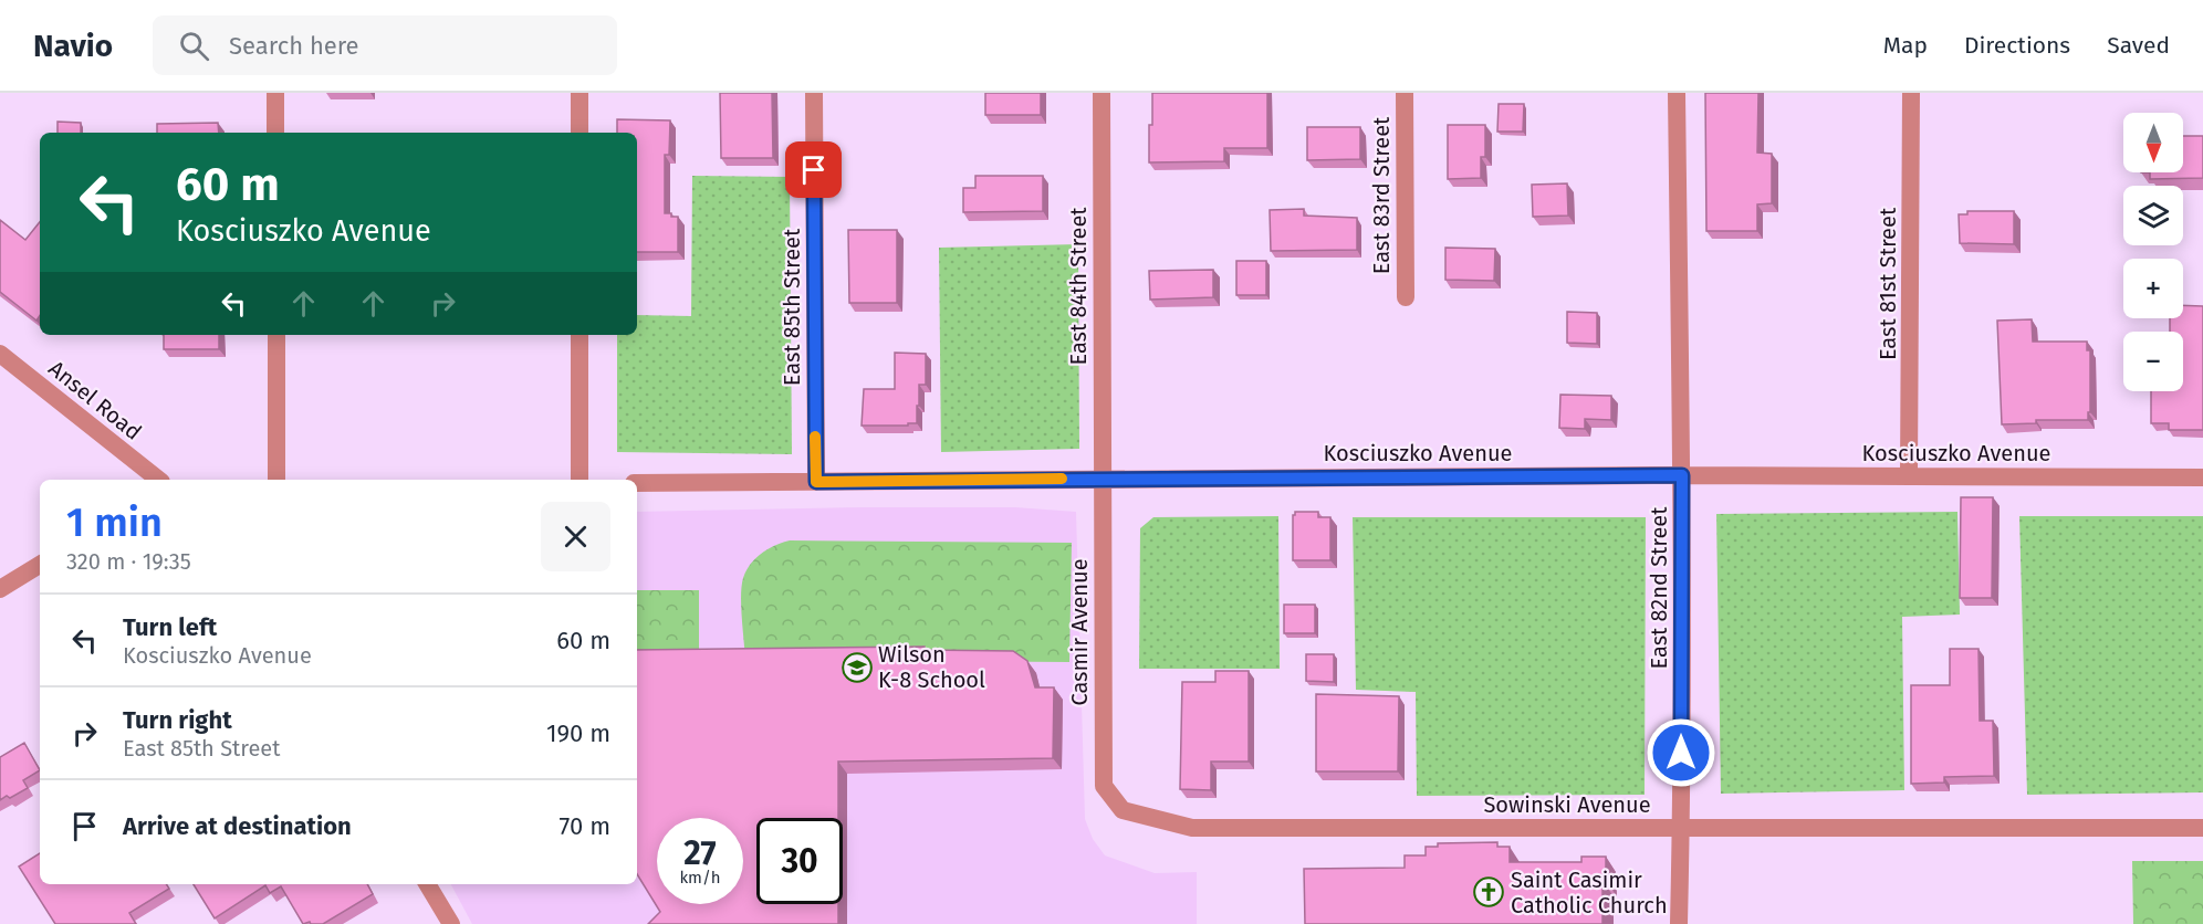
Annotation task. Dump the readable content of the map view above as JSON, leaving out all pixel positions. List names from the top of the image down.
{
  "streets": {
    "street": [
      "East 83rd Street",
      "East 81st Street",
      "East 84th Street",
      "East 85th Street",
      "Ansel Road",
      "Kosciuszko Avenue",
      "East 82nd Street",
      "Casmir Avenue",
      "Sowinski Avenue"
    ]
  },
  "crossings": [
    ["East 81st Street", "Kosciuszko Avenue"],
    ["East 84th Street", "Kosciuszko Avenue"],
    ["East 84th Street", "Casmir Avenue"],
    ["East 85th Street", "Kosciuszko Avenue"],
    ["Kosciuszko Avenue", "East 82nd Street"],
    ["Kosciuszko Avenue", "Casmir Avenue"],
    ["East 82nd Street", "Sowinski Avenue"],
    ["Casmir Avenue", "Sowinski Avenue"]
  ],
  "places": {
    "school or university": ["Wilson K-8 School"],
    "church": ["Saint Casimir Catholic Church"]
  },
  "north": "bottom",
  "page": {
    "header": "Navio",
    "search": "Search here",
    "nav": ["Map", "Directions", "Saved"],
    "map_buttons": ["+", "−"],
    "turn": ["60 m", "Kosciuszko Avenue"],
    "heading": ["1 min", "320 m · 19:35"],
    "list": [
      {
        "name": "Turn left",
        "note": "Kosciuszko Avenue",
        "value": "60 m"
      },
      {
        "name": "Turn right",
        "note": "East 85th Street",
        "value": "190 m"
      },
      {
        "name": "Arrive at destination",
        "value": "70 m"
      }
    ],
    "speed": "27 km/h",
    "limit": "30"
  }
}
